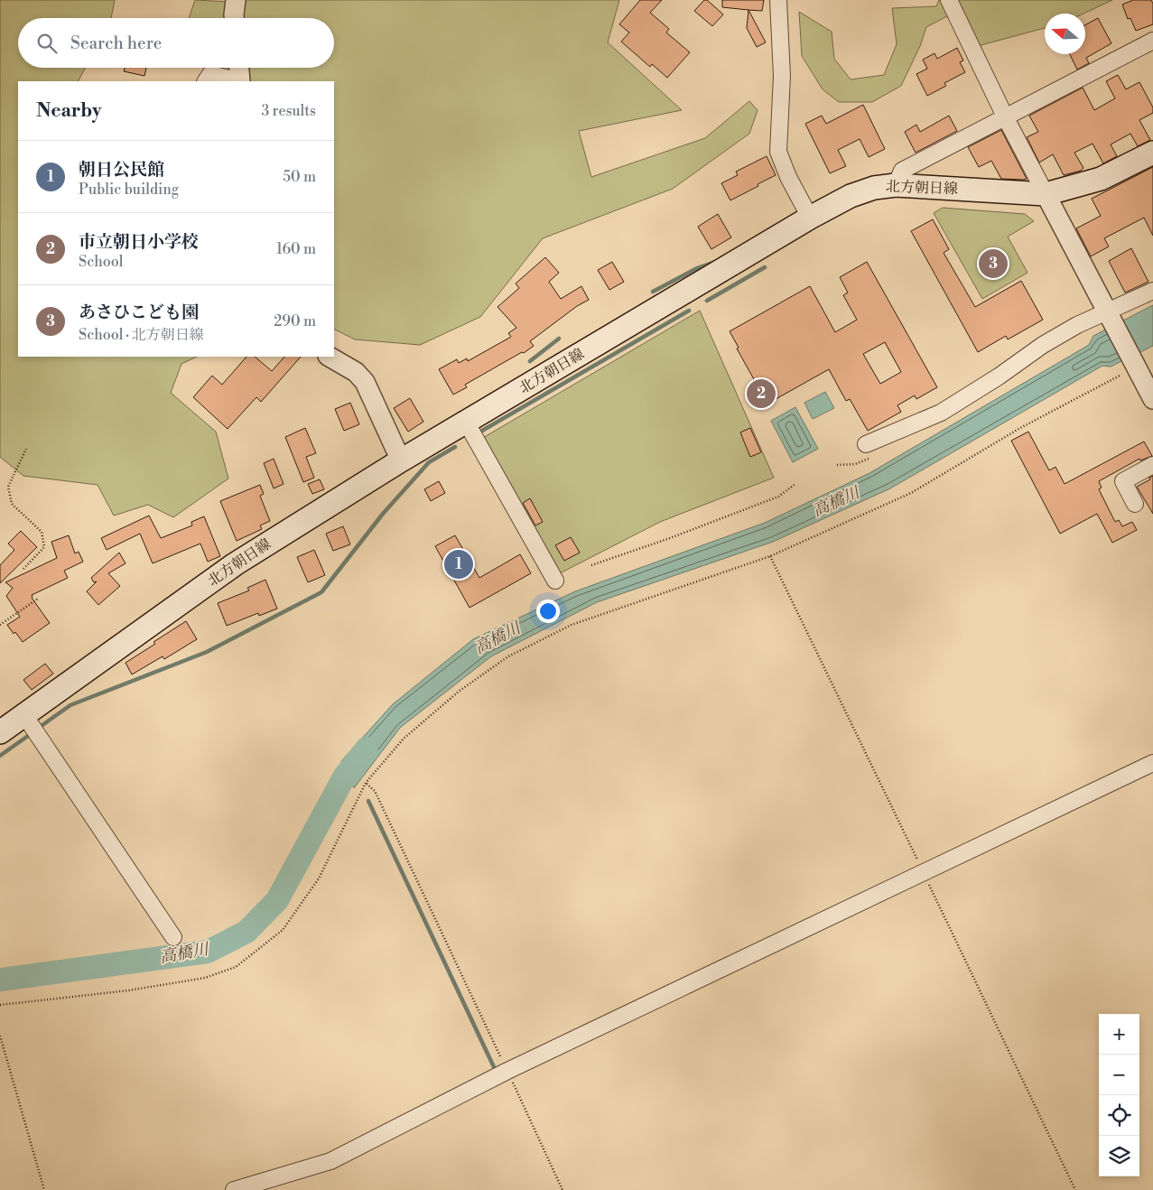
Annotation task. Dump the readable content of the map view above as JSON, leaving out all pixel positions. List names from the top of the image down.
{
  "streets": {
    "main road": ["北方朝日線"]
  },
  "water": ["高橋川"],
  "north": "left",
  "page": {
    "search": "Search here",
    "heading": ["Nearby", "3 results"],
    "list": [
      {
        "mark": "1",
        "name": "朝日公民館",
        "note": "Public building",
        "value": "50 m"
      },
      {
        "mark": "2",
        "name": "市立朝日小学校",
        "note": "School",
        "value": "160 m"
      },
      {
        "mark": "3",
        "name": "あさひこども園",
        "note": "School · 北方朝日線",
        "value": "290 m"
      }
    ],
    "pins": ["3", "2", "1"],
    "map_buttons": ["+", "−"]
  }
}
